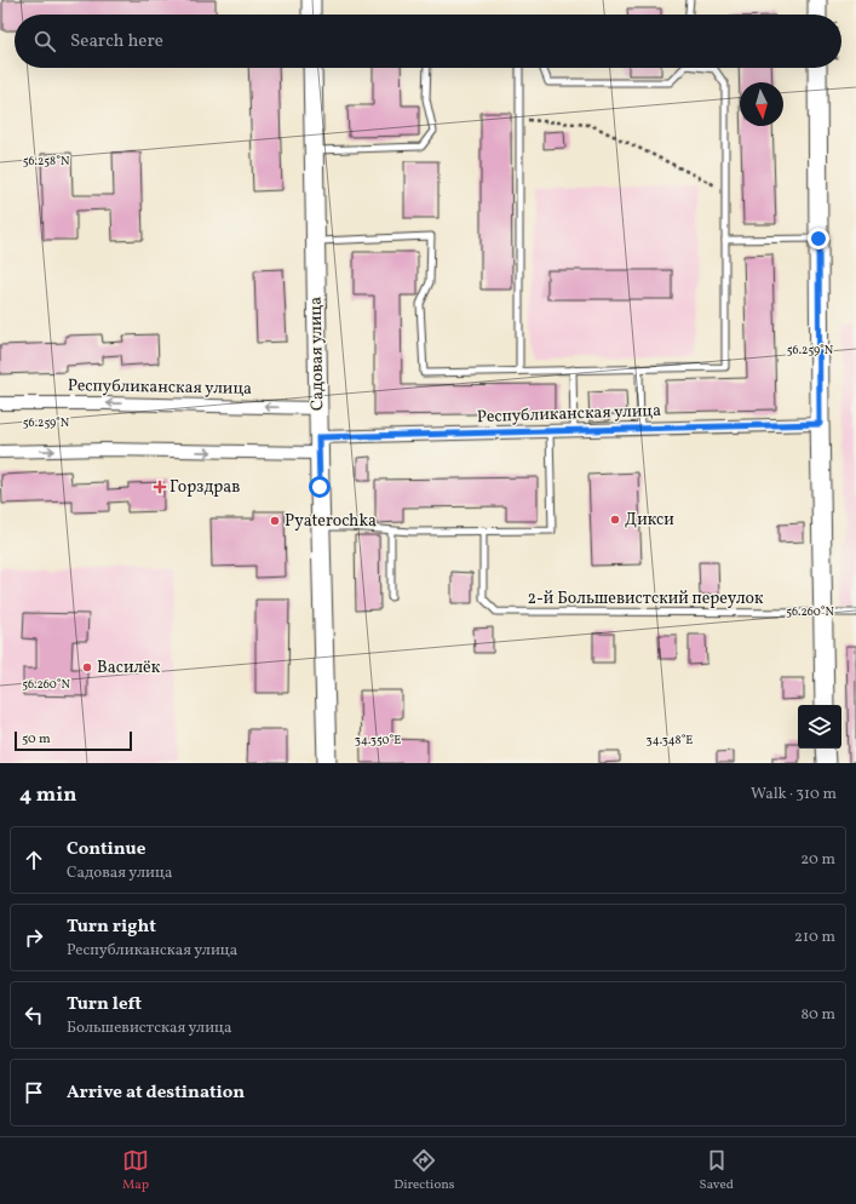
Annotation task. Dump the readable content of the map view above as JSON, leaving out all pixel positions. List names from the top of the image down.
{
  "streets": {
    "street": ["Садовая улица", "Республиканская улица"],
    "lane": ["2-й Большевистский переулок"]
  },
  "crossings": [
    ["Садовая улица", "Республиканская улица"]
  ],
  "places": {
    "health": ["Горздрав"],
    "other": ["Дикси", "Pyaterochka", "Василёк"]
  },
  "scale_bar": "50 m",
  "north": "bottom",
  "page": {
    "search": "Search here",
    "scale": "50 m",
    "heading": ["4 min", "Walk · 310 m"],
    "list": [
      ["Continue", "Садовая улица", "20 m"],
      ["Turn right", "Республиканская улица", "210 m"],
      ["Turn left", "Большевистская улица", "80 m"],
      "Arrive at destination"
    ],
    "nav": ["Map", "Directions", "Saved"]
  },
  "coordinates": [
    "56.258°N",
    "56.259°N",
    "56.260°N",
    "34.350°E",
    "34.348°E"
  ]
}
